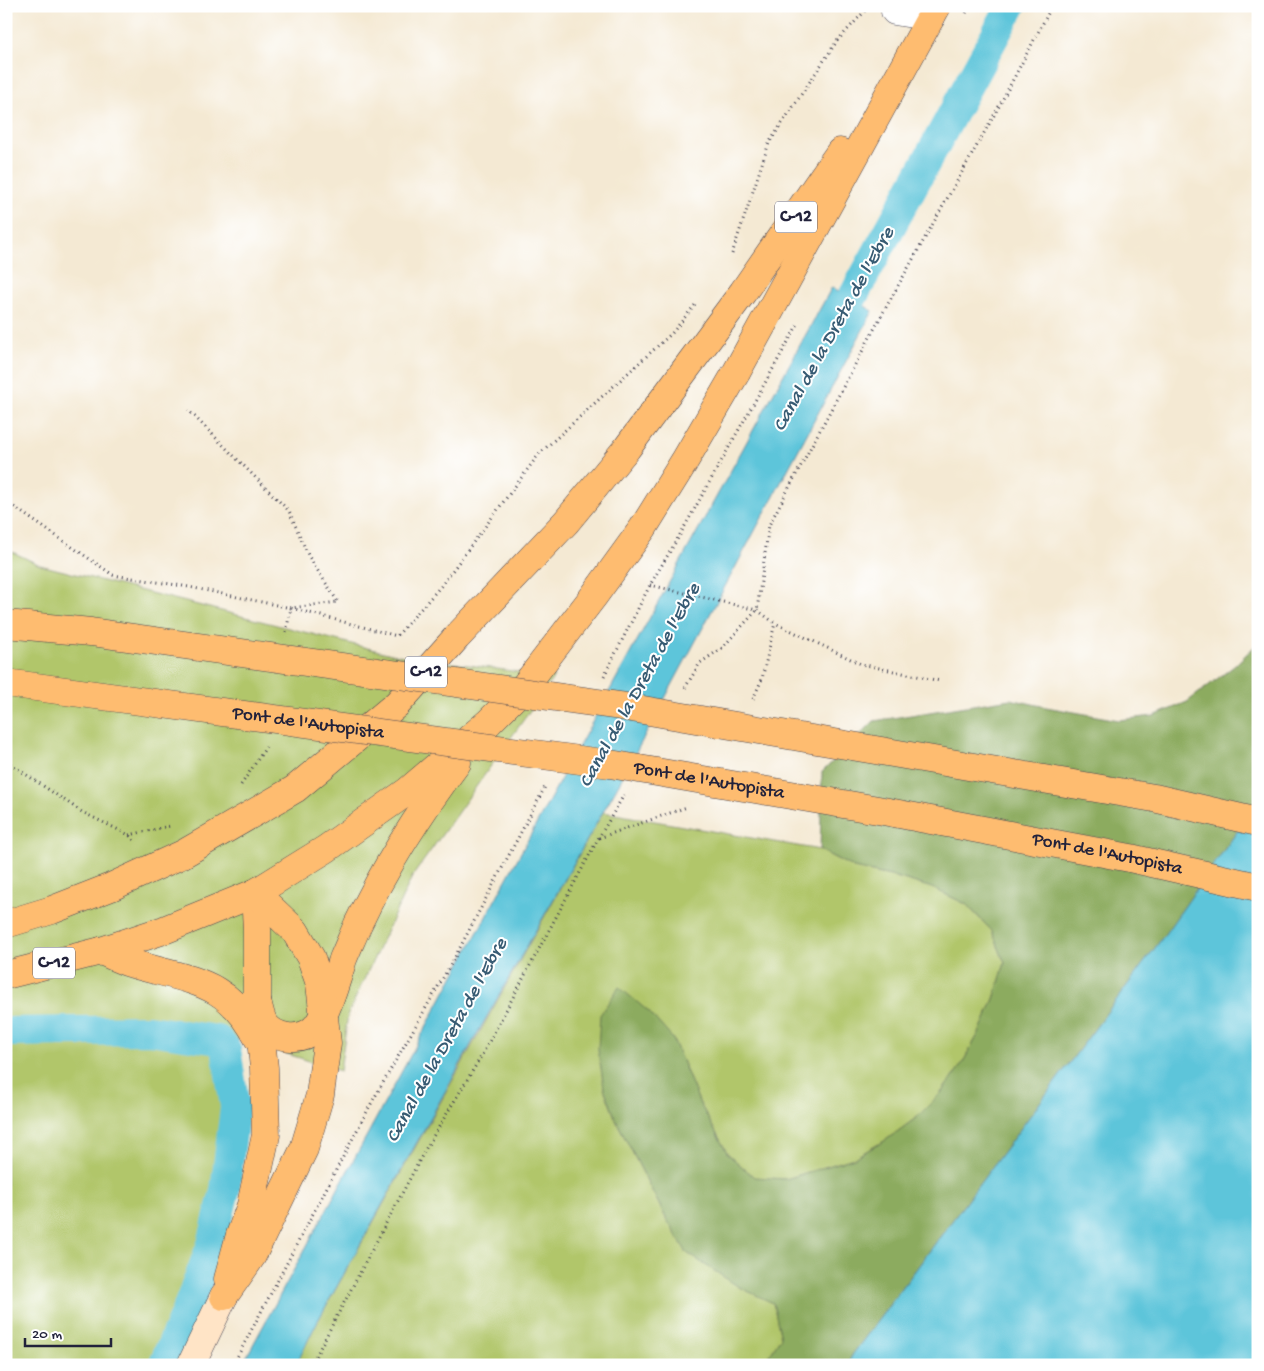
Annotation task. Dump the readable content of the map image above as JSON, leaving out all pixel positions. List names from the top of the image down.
{
  "streets": {
    "main road": ["C-12", "Pont de l'Autopista"]
  },
  "water": ["Canal de la Dreta de l'Ebre"],
  "scale_bar": "20 m"
}
